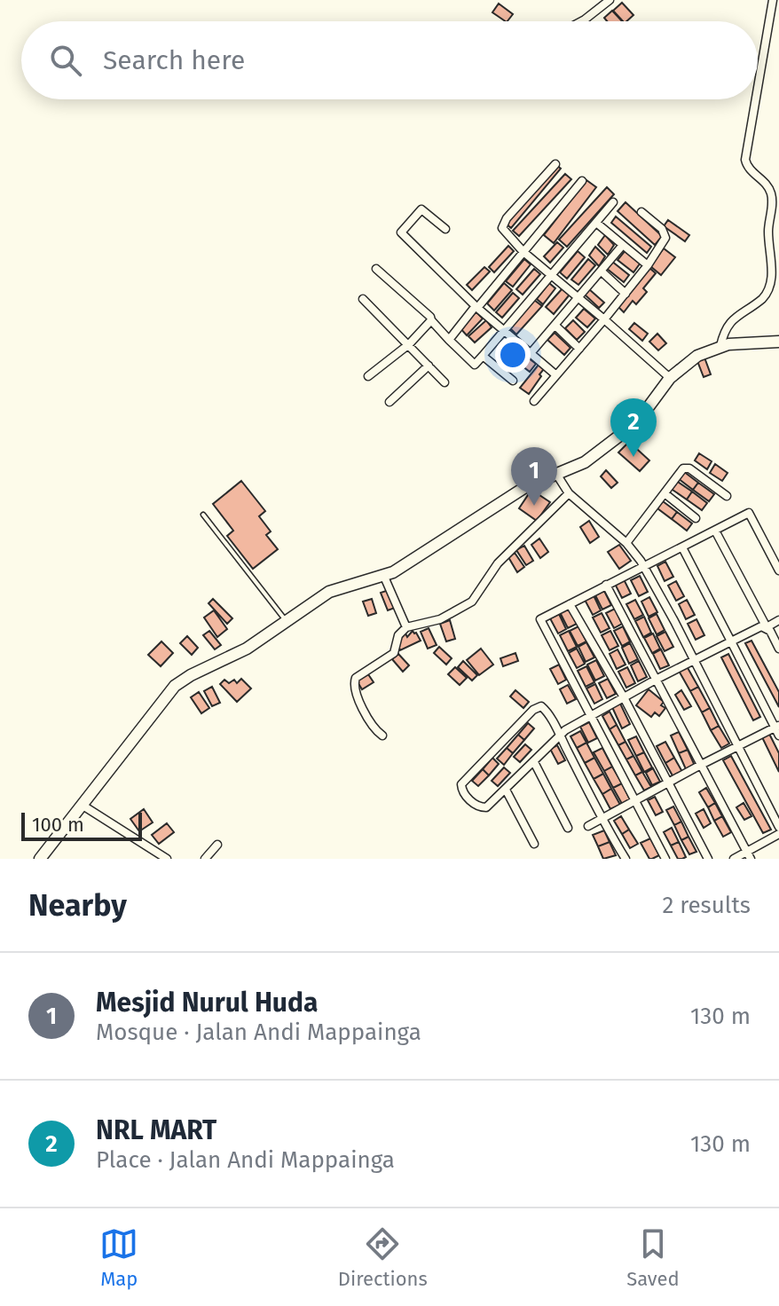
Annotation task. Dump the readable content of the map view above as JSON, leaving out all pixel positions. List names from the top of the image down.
{
  "scale_bar": "100 m",
  "page": {
    "search": "Search here",
    "pins": ["2", "1"],
    "scale": "100 m",
    "heading": ["Nearby", "2 results"],
    "list": [
      {
        "mark": "1",
        "name": "Mesjid Nurul Huda",
        "note": "Mosque · Jalan Andi Mappainga",
        "value": "130 m"
      },
      {
        "mark": "2",
        "name": "NRL MART",
        "note": "Place · Jalan Andi Mappainga",
        "value": "130 m"
      }
    ],
    "nav": ["Map", "Directions", "Saved"]
  }
}
